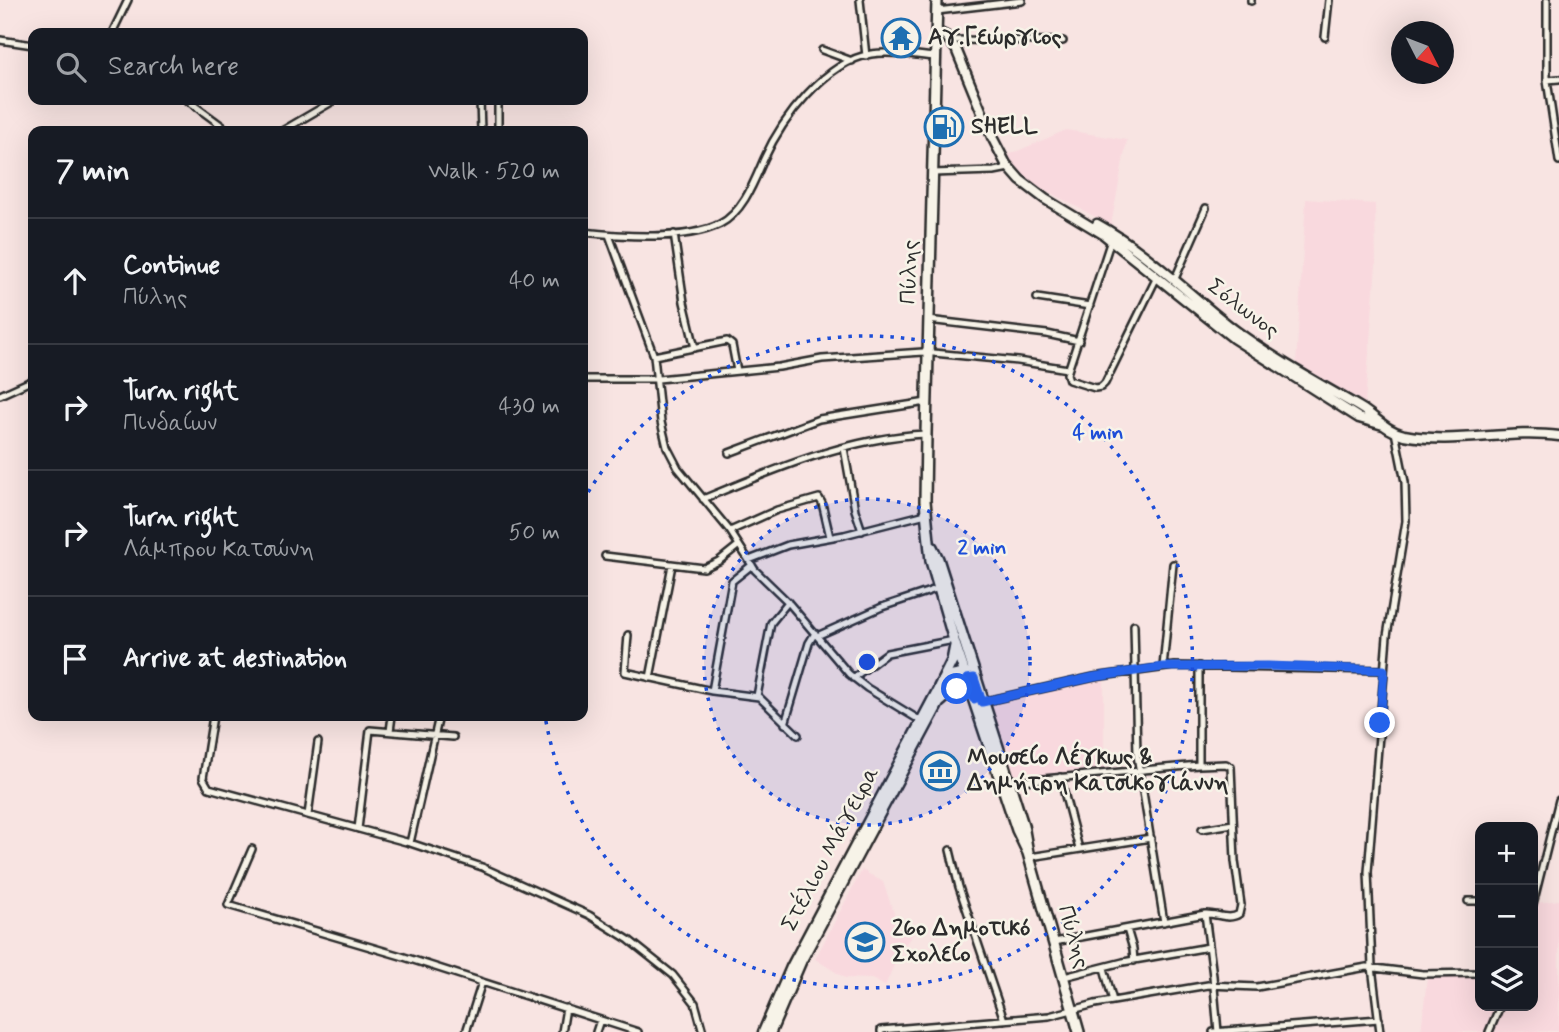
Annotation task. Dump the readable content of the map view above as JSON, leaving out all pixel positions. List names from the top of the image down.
{
  "streets": {
    "main road": ["Πύλης"],
    "street": ["Σόλωνος", "Στέλιου Μάγειρα"]
  },
  "places": {
    "temple": ["Αγ.Γεώργιος"],
    "fuel station": ["SHELL"],
    "museum": ["Μουσείο Λέγκως & Δημήτρη Κατσικογιάννη"],
    "school or university": ["26ο Δημοτικό Σχολείο"]
  },
  "north": "bottom right",
  "page": {
    "search": "Search here",
    "heading": ["7 min", "Walk · 520 m"],
    "list": [
      ["Continue", "Πύλης", "40 m"],
      ["Turn right", "Πινδαίων", "430 m"],
      ["Turn right", "Λάμπρου Κατσώνη", "50 m"],
      "Arrive at destination"
    ],
    "map_buttons": ["+", "−"]
  },
  "rings": ["4 min", "2 min"]
}
